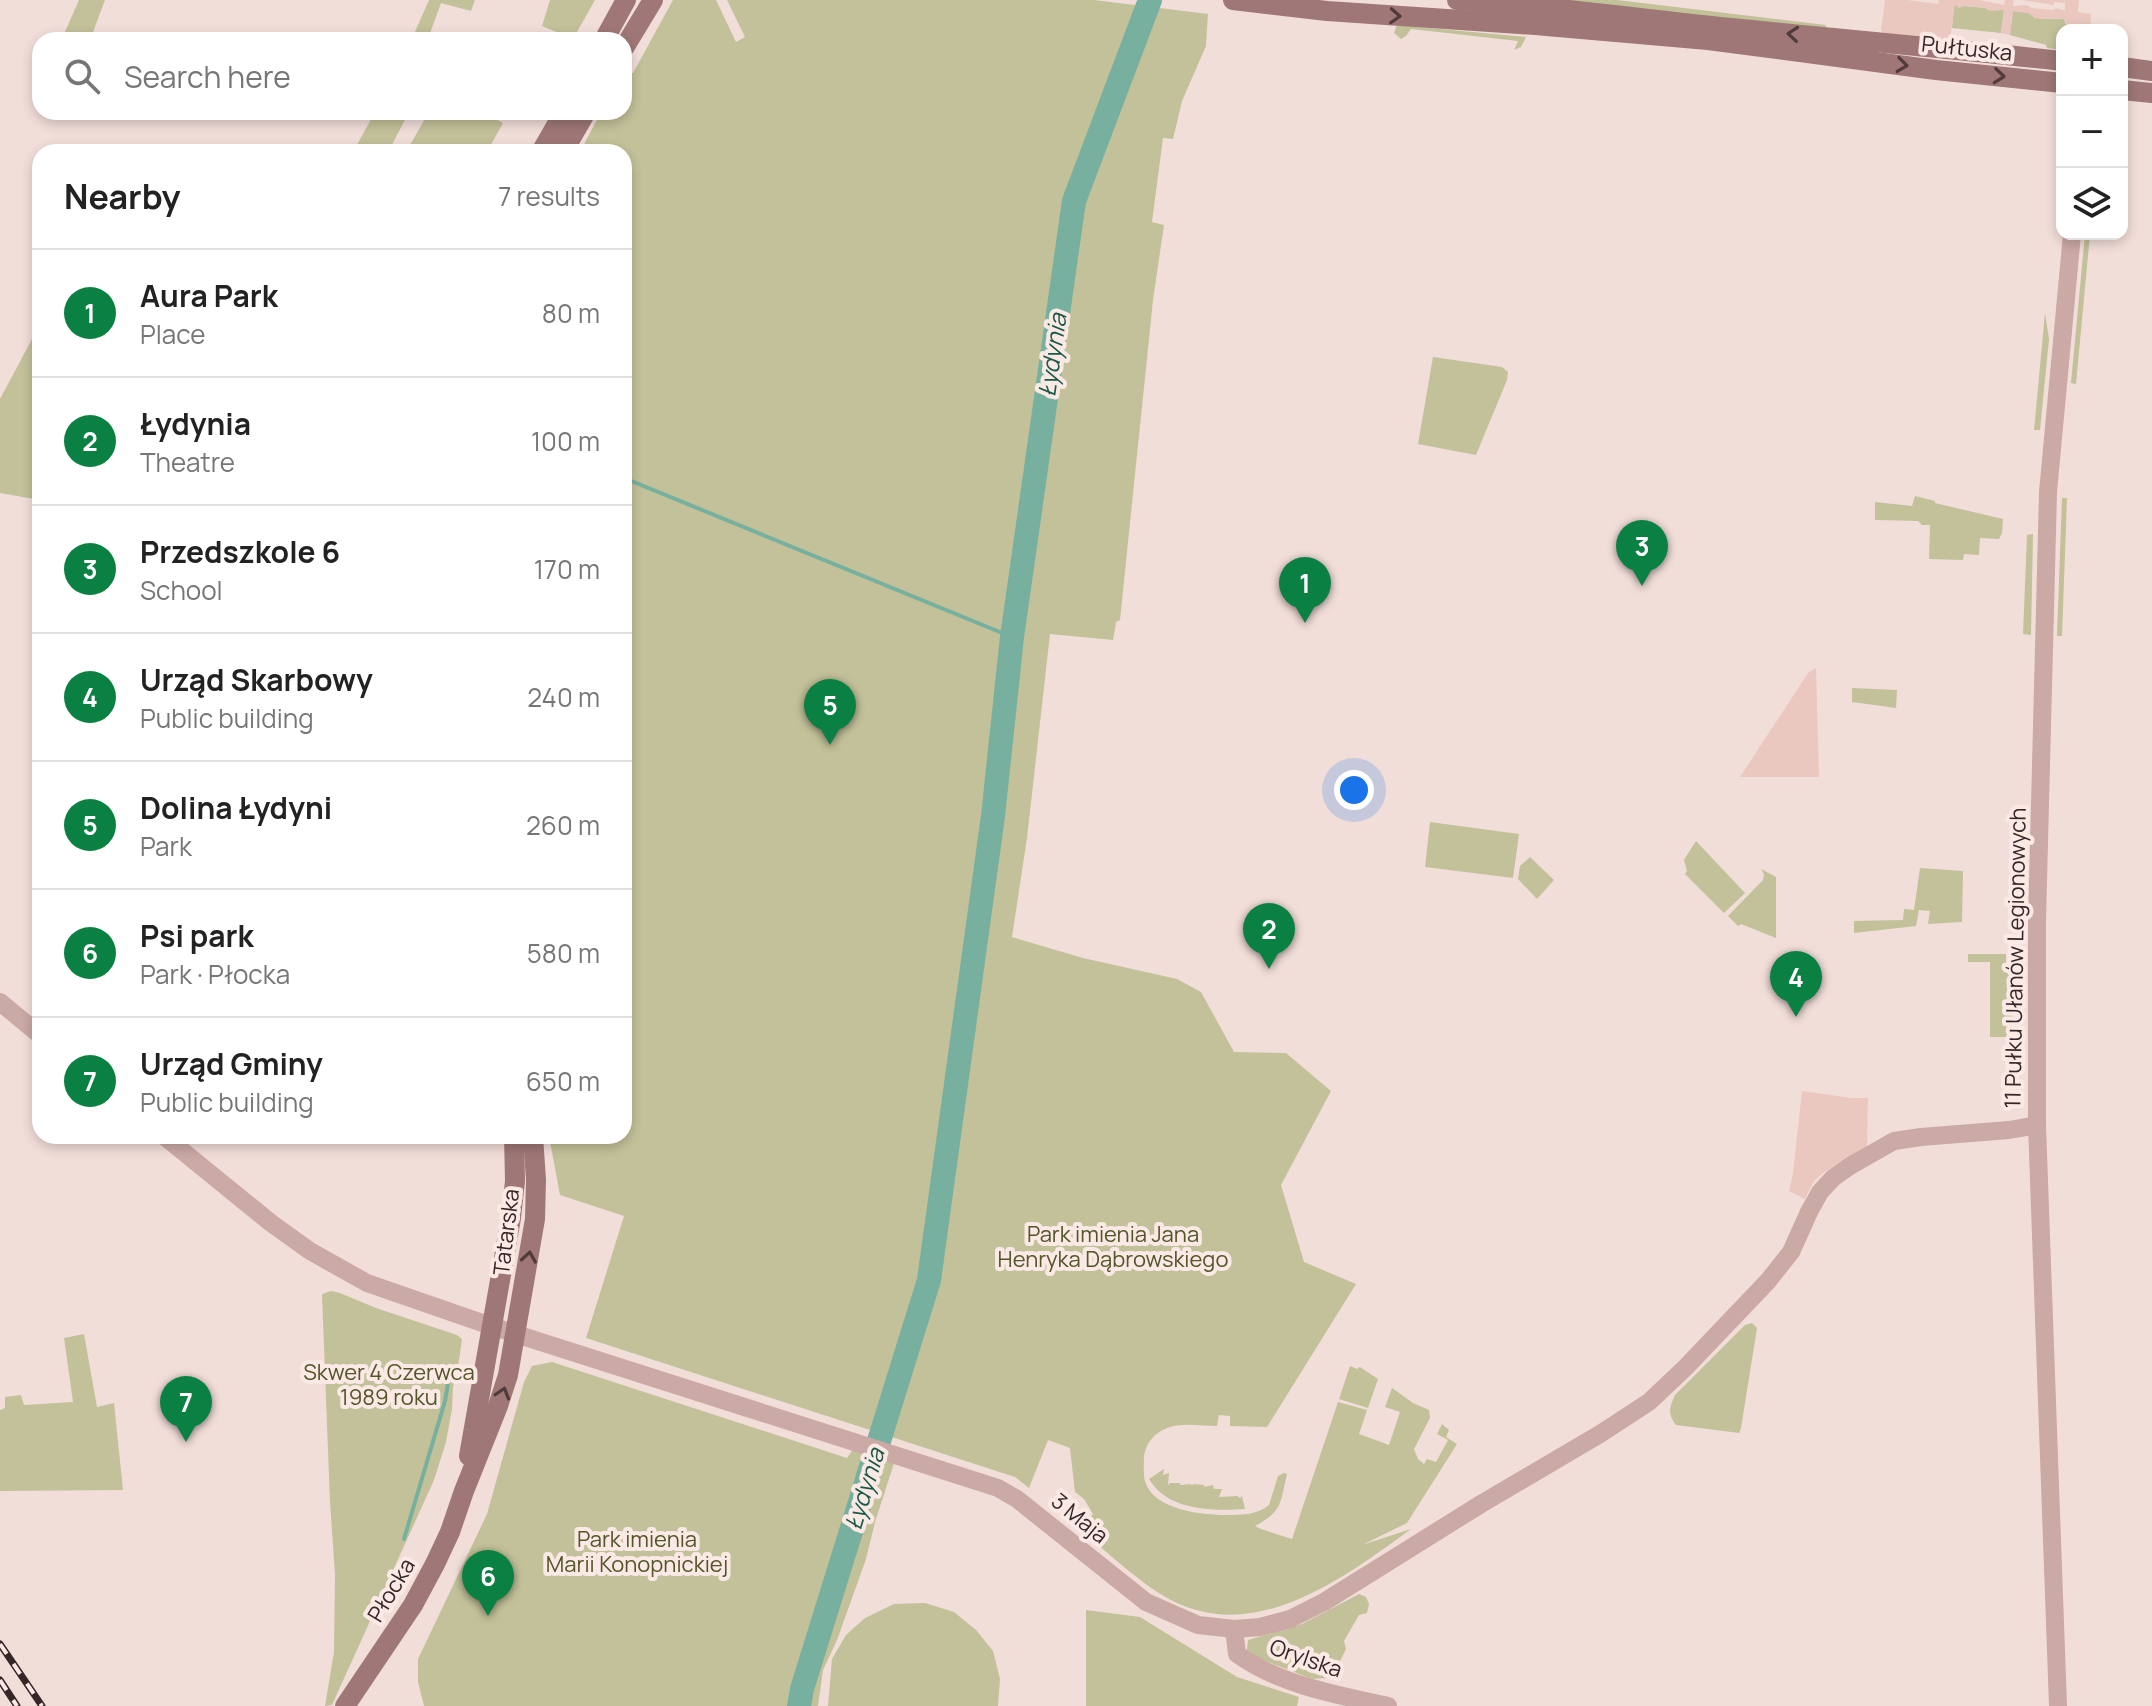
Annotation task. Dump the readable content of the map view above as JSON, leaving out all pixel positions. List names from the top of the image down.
{
  "streets": {
    "main road": ["Pułtuska", "Tatarska", "Płocka"],
    "street": ["11 Pułku Ułanów Legionowych", "3 Maja", "Orylska"]
  },
  "crossings": [
    ["11 Pułku Ułanów Legionowych", "3 Maja"],
    ["Tatarska", "3 Maja"],
    ["Tatarska", "Płocka"],
    ["3 Maja", "Płocka"],
    ["3 Maja", "Orylska"]
  ],
  "water": ["Łydynia"],
  "parks": ["Park imienia Jana Henryka Dąbrowskiego", "Skwer 4 Czerwca 1989 roku", "Park imienia Marii Konopnickiej"],
  "page": {
    "map_buttons": ["+", "−"],
    "search": "Search here",
    "heading": ["Nearby", "7 results"],
    "list": [
      {
        "mark": "1",
        "name": "Aura Park",
        "note": "Place",
        "value": "80 m"
      },
      {
        "mark": "2",
        "name": "Łydynia",
        "note": "Theatre",
        "value": "100 m"
      },
      {
        "mark": "3",
        "name": "Przedszkole 6",
        "note": "School",
        "value": "170 m"
      },
      {
        "mark": "4",
        "name": "Urząd Skarbowy",
        "note": "Public building",
        "value": "240 m"
      },
      {
        "mark": "5",
        "name": "Dolina Łydyni",
        "note": "Park",
        "value": "260 m"
      },
      {
        "mark": "6",
        "name": "Psi park",
        "note": "Park · Płocka",
        "value": "580 m"
      },
      {
        "mark": "7",
        "name": "Urząd Gminy",
        "note": "Public building",
        "value": "650 m"
      }
    ],
    "pins": [
      "3",
      "1",
      "5",
      "2",
      "4",
      "7",
      "6"
    ]
  }
}
